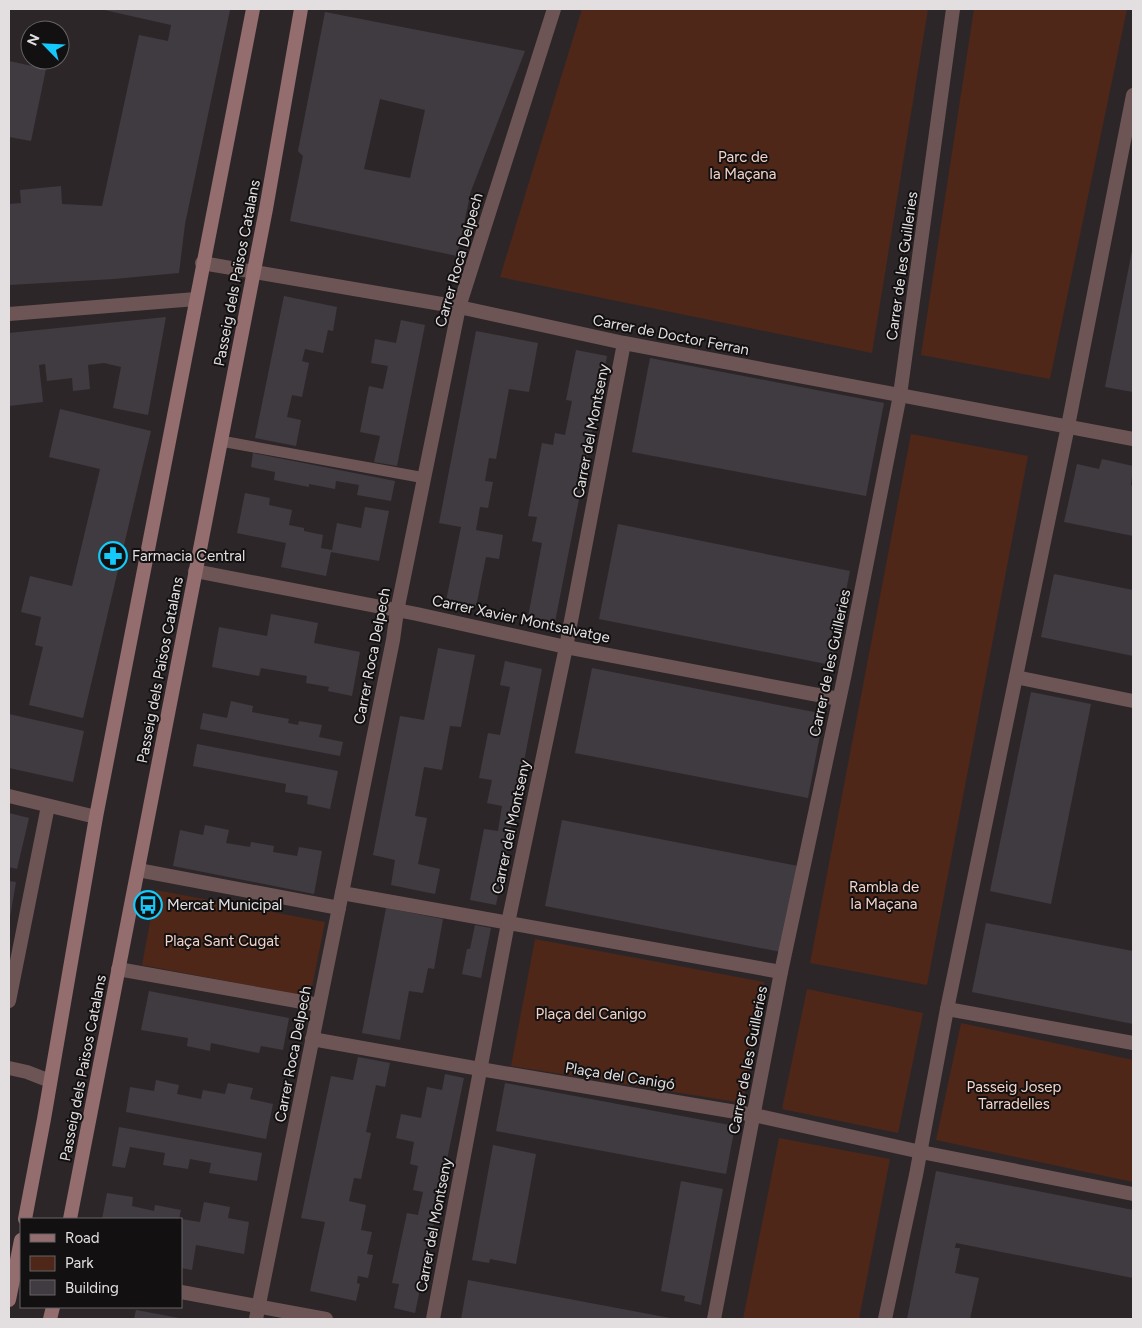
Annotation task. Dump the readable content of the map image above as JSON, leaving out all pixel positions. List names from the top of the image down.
{
  "streets": {
    "main road": ["Passeig dels Països Catalans"],
    "street": [
      "Carrer Roca Delpech",
      "Carrer de les Guilleries",
      "Carrer de Doctor Ferran",
      "Carrer del Montseny",
      "Carrer Xavier Montsalvatge",
      "Plaça del Canigó"
    ]
  },
  "crossings": [
    ["Carrer Roca Delpech", "Carrer de Doctor Ferran"],
    ["Carrer Roca Delpech", "Carrer Xavier Montsalvatge"],
    ["Carrer Roca Delpech", "Plaça del Canigó"],
    ["Carrer de les Guilleries", "Carrer de Doctor Ferran"],
    ["Carrer de les Guilleries", "Carrer Xavier Montsalvatge"],
    ["Carrer de les Guilleries", "Plaça del Canigó"],
    ["Passeig dels Països Catalans", "Carrer de Doctor Ferran"],
    ["Passeig dels Països Catalans", "Carrer Xavier Montsalvatge"],
    ["Carrer de Doctor Ferran", "Carrer del Montseny"],
    ["Carrer del Montseny", "Carrer Xavier Montsalvatge"],
    ["Carrer del Montseny", "Plaça del Canigó"]
  ],
  "parks": [
    "Parc de la Maçana",
    "Rambla de la Maçana",
    "Plaça Sant Cugat",
    "Plaça del Canigo",
    "Passeig Josep Tarradelles"
  ],
  "places": {
    "pharmacy": ["Farmacia Central"],
    "bus stop": ["Mercat Municipal"]
  },
  "legend": ["Road", "Park", "Building"],
  "north": "top left"
}
